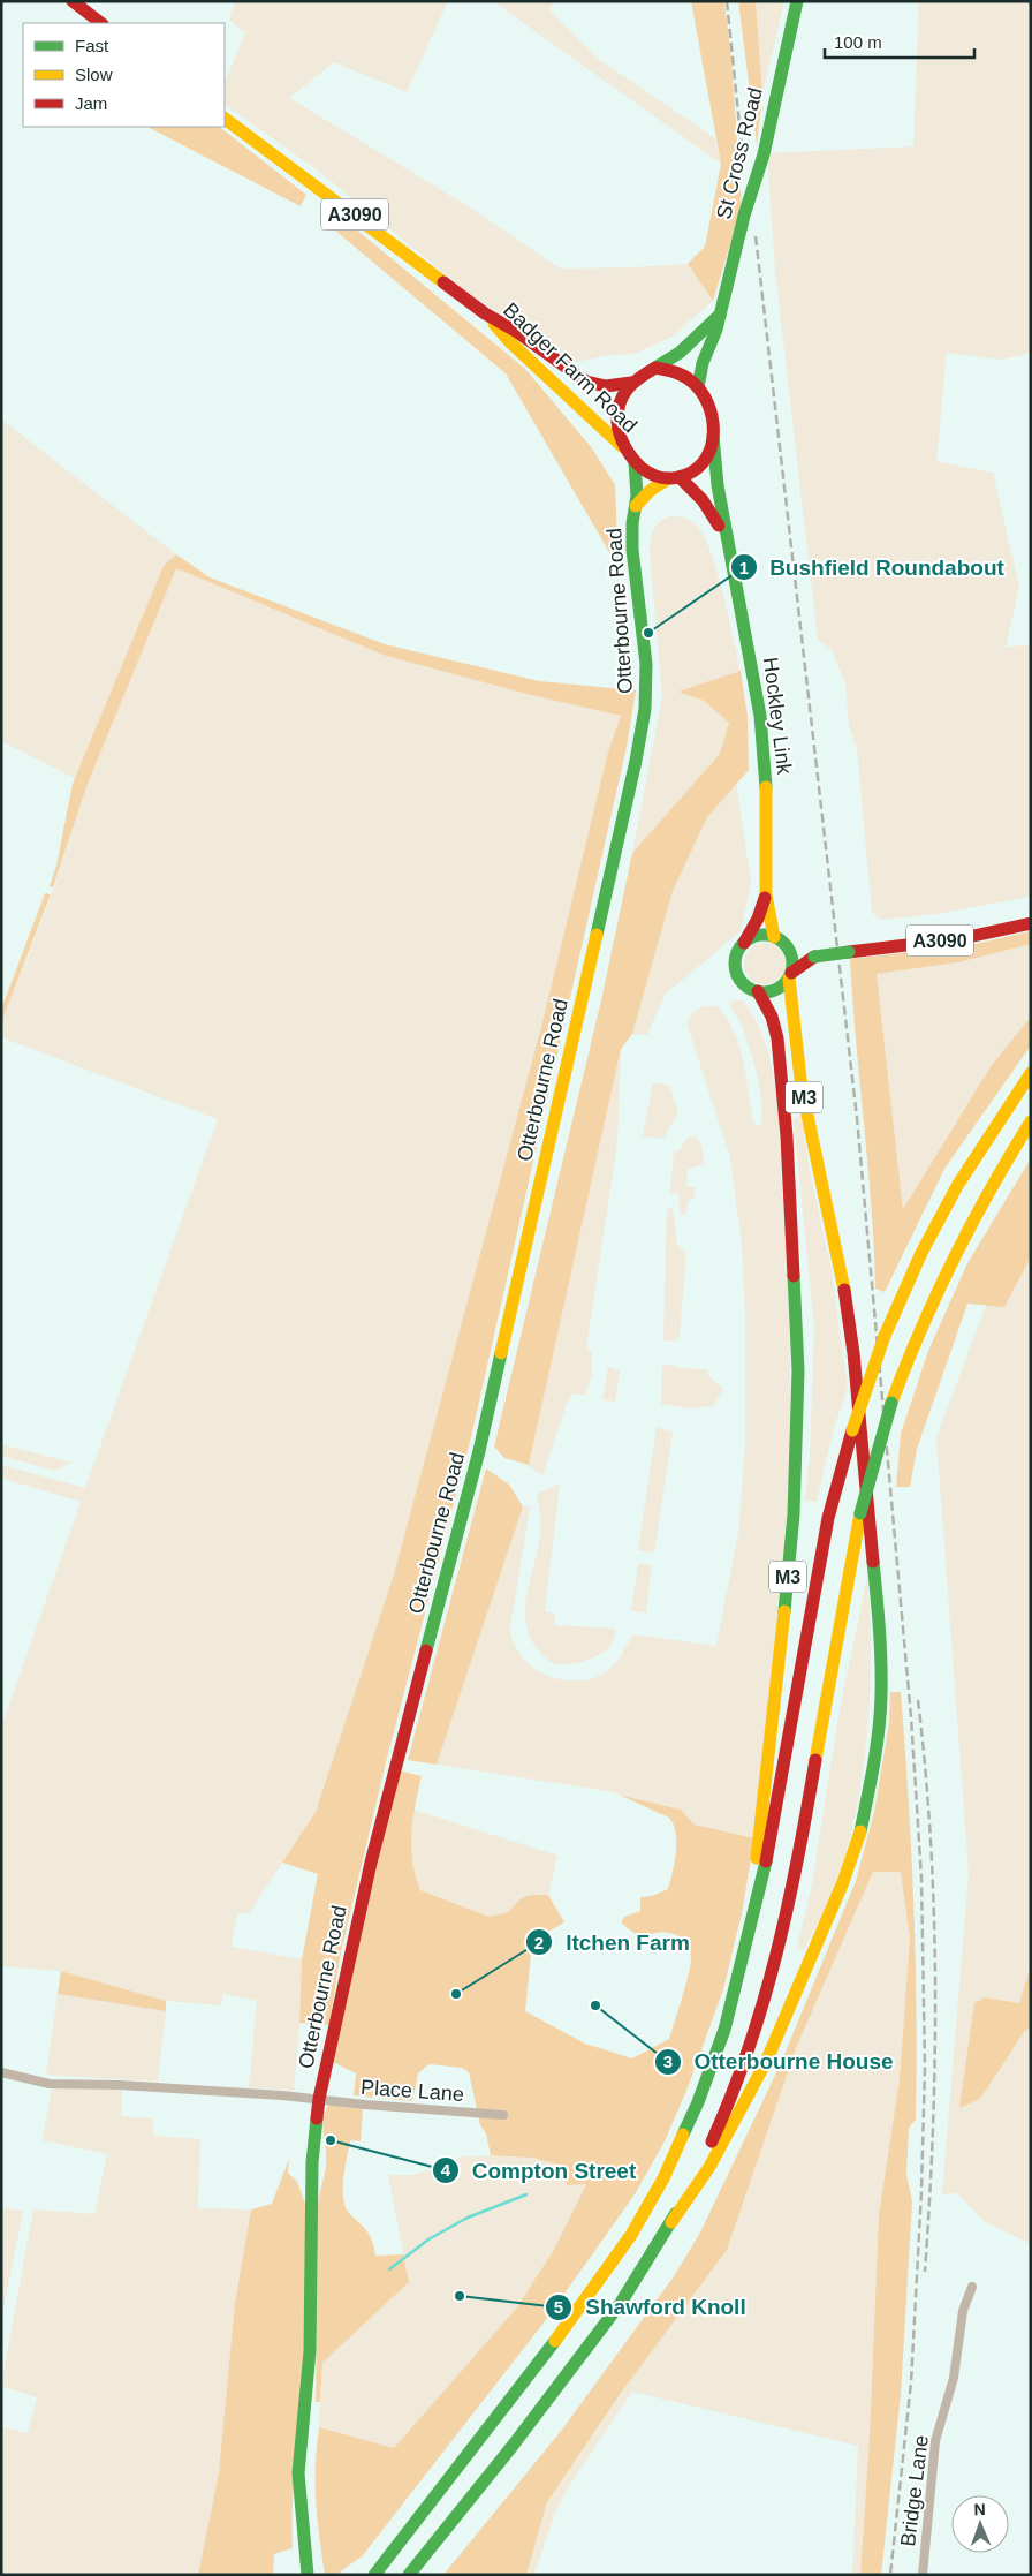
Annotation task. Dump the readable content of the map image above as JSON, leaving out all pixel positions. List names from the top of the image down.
{
  "streets": {
    "main road": [
      "St Cross Road",
      "A3090",
      "Badger Farm Road",
      "Otterbourne Road",
      "Hockley Link",
      "M3"
    ],
    "street": ["Place Lane", "Bridge Lane"]
  },
  "crossings": [
    ["St Cross Road", "Badger Farm Road"],
    ["St Cross Road", "Otterbourne Road"],
    ["St Cross Road", "Hockley Link"],
    ["A3090", "Hockley Link"],
    ["A3090", "M3"],
    ["Badger Farm Road", "Otterbourne Road"],
    ["Badger Farm Road", "Hockley Link"],
    ["Otterbourne Road", "Hockley Link"],
    ["Otterbourne Road", "Place Lane"],
    ["Hockley Link", "M3"]
  ],
  "places": [
    "Bushfield Roundabout",
    "Itchen Farm",
    "Otterbourne House",
    "Compton Street",
    "Shawford Knoll"
  ],
  "legend": ["Fast", "Slow", "Jam"],
  "scale_bar": "100 m",
  "north": "top"
}
